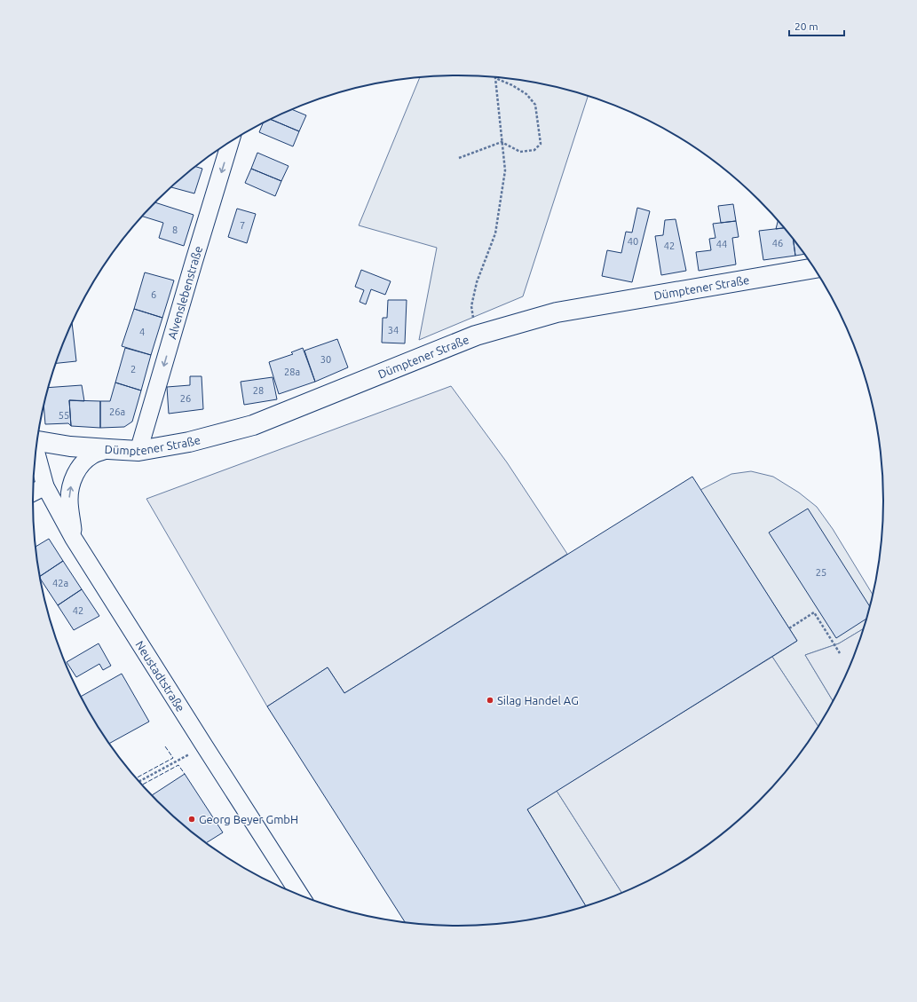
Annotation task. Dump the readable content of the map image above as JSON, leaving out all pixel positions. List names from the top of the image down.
{
  "streets": {
    "street": ["Dümptener Straße", "Alvenslebenstraße", "Neustadtstraße"]
  },
  "crossings": [
    ["Dümptener Straße", "Alvenslebenstraße"]
  ],
  "one_way": ["Alvenslebenstraße"],
  "places": ["Silag Handel AG", "Georg Beyer GmbH"],
  "house_numbers": [
    "7",
    "8",
    "40",
    "46",
    "44",
    "42",
    "6",
    "34",
    "4",
    "30",
    "2",
    "28a",
    "28",
    "26",
    "26a",
    "55",
    "25",
    "42a",
    "42"
  ],
  "scale_bar": "20 m"
}
